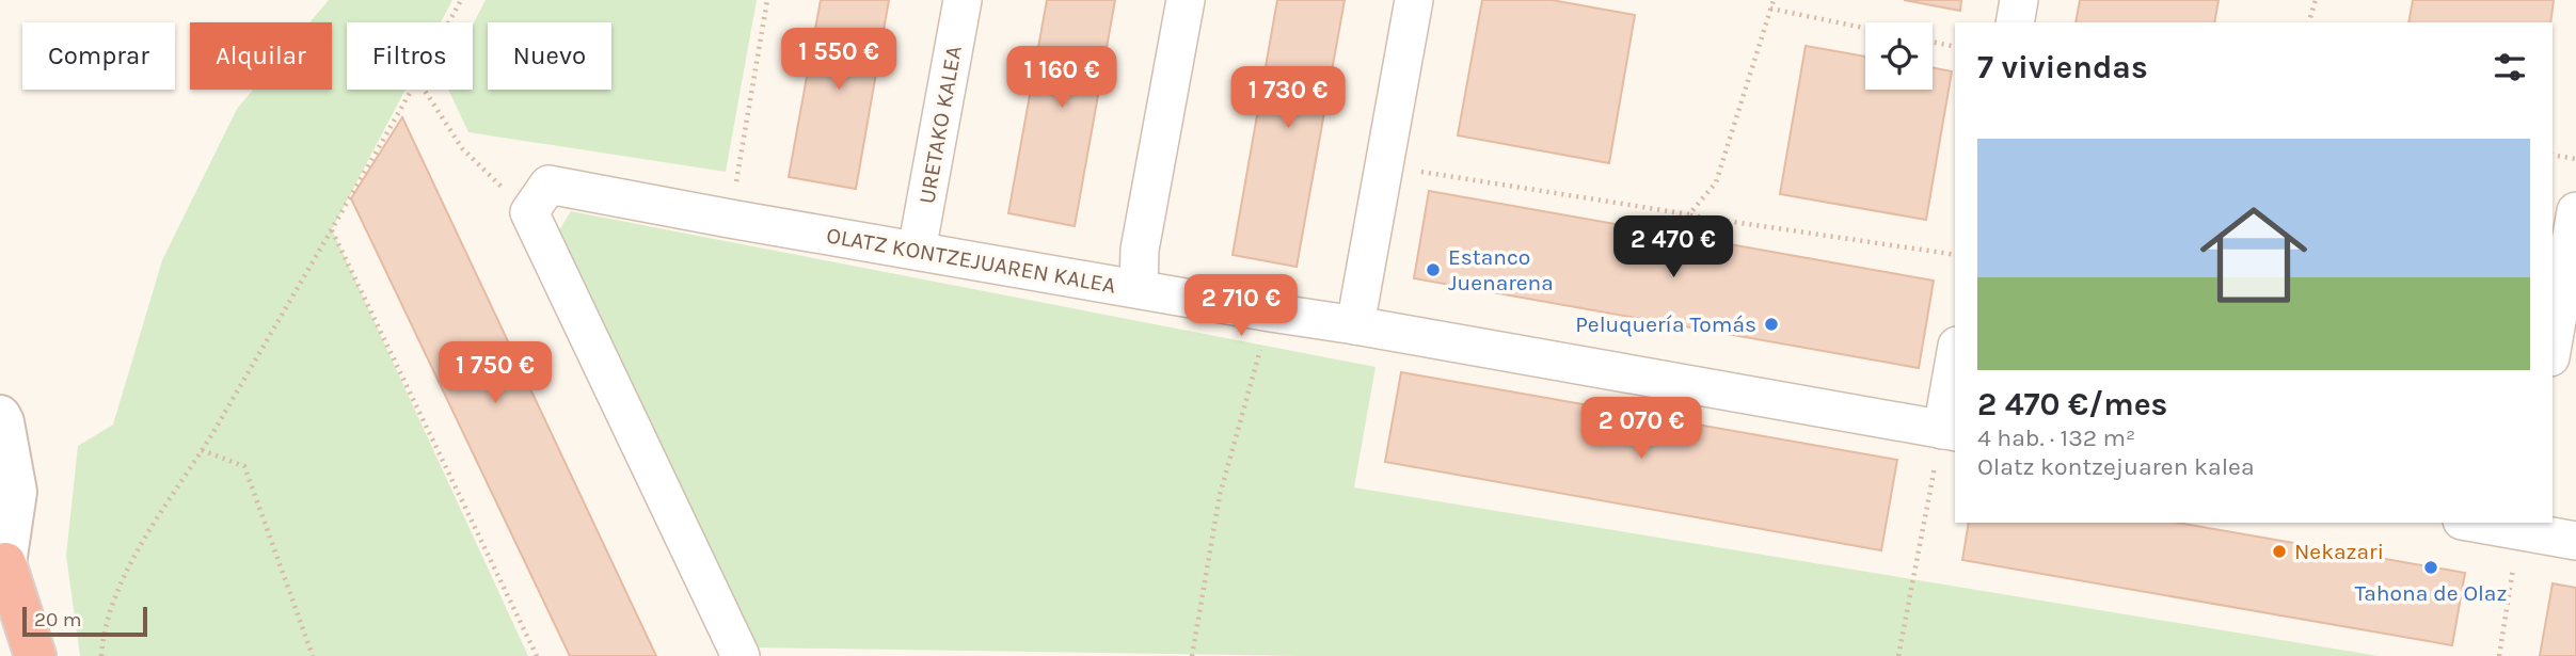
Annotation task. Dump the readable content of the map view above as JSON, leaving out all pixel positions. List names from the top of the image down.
{
  "streets": {
    "street": ["URETAKO KALEA", "OLATZ KONTZEJUAREN KALEA"]
  },
  "crossings": [
    ["URETAKO KALEA", "OLATZ KONTZEJUAREN KALEA"]
  ],
  "places": [
    "Estanco Juenarena",
    "Peluquería Tomás",
    "Nekazari",
    "Tahona de Olaz"
  ],
  "scale_bar": "20 m",
  "page": {
    "chip": [
      "Comprar",
      "Alquilar",
      "Filtros",
      "Nuevo"
    ],
    "heading": "7 viviendas",
    "price": [
      "1 550 €",
      "1 160 €",
      "1 730 €",
      "2 470 €",
      "2 710 €",
      "1 750 €",
      "2 070 €"
    ],
    "list": [
      {
        "name": "2 470 €/mes",
        "note": "4 hab. · 132 m² · Olatz kontzejuaren kalea"
      }
    ],
    "scale": "20 m"
  }
}
